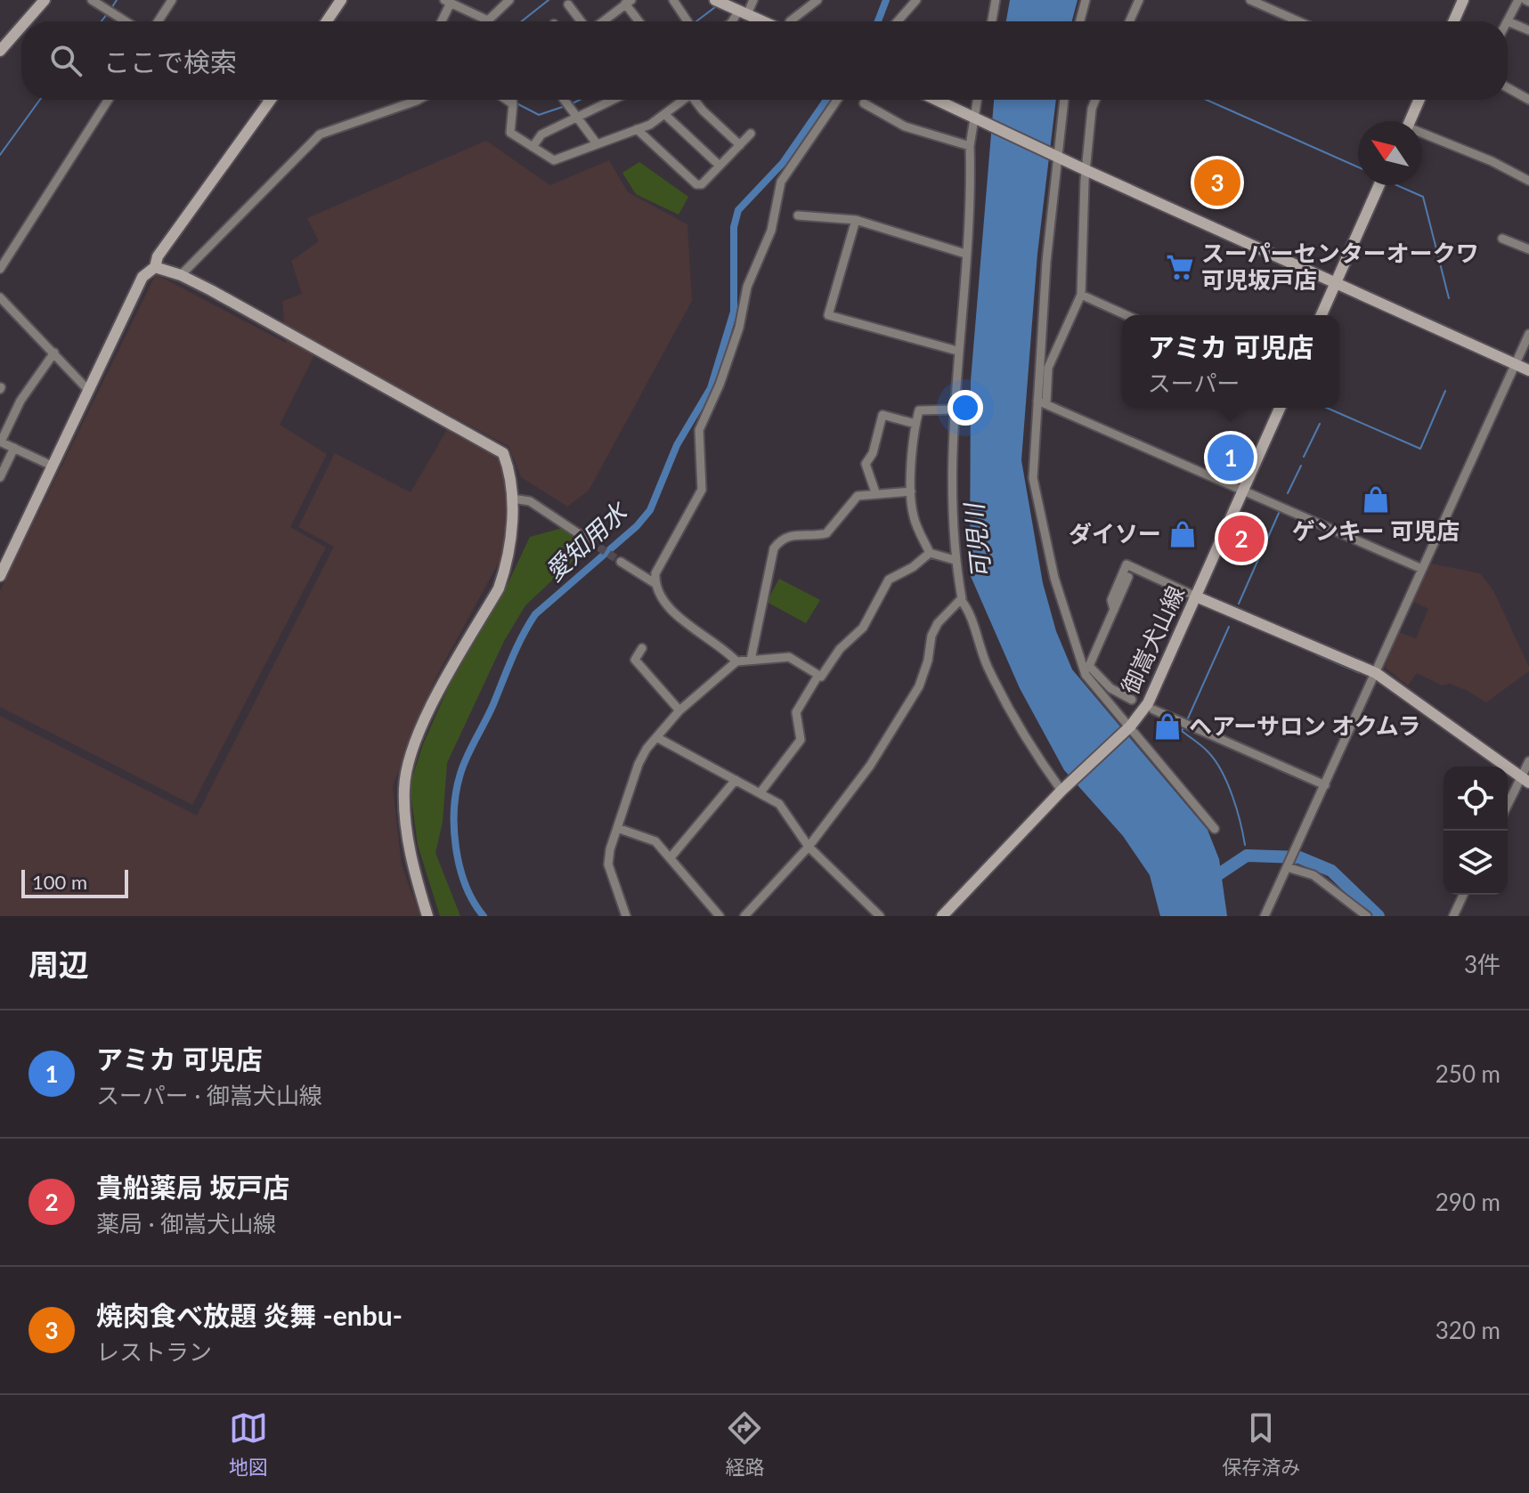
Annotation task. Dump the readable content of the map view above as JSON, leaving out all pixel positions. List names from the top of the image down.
{
  "streets": {
    "street": ["御嵩犬山線"]
  },
  "water": ["可児川", "愛知用水"],
  "places": {
    "supermarket": ["スーパーセンターオークワ 可児坂戸店"],
    "shop": ["ゲンキー 可児店", "ダイソー", "ヘアーサロン オクムラ"]
  },
  "scale_bar": "100 m",
  "north": "top left",
  "page": {
    "search": "ここで検索",
    "pins": ["3", "1", "2"],
    "popup": ["アミカ 可児店", "スーパー"],
    "scale": "100 m",
    "heading": ["周辺", "3件"],
    "list": [
      {
        "mark": "1",
        "name": "アミカ 可児店",
        "note": "スーパー · 御嵩犬山線",
        "value": "250 m"
      },
      {
        "mark": "2",
        "name": "貴船薬局 坂戸店",
        "note": "薬局 · 御嵩犬山線",
        "value": "290 m"
      },
      {
        "mark": "3",
        "name": "焼肉食べ放題 炎舞 ‐enbu‐",
        "note": "レストラン",
        "value": "320 m"
      }
    ],
    "nav": ["地図", "経路", "保存済み"]
  }
}
